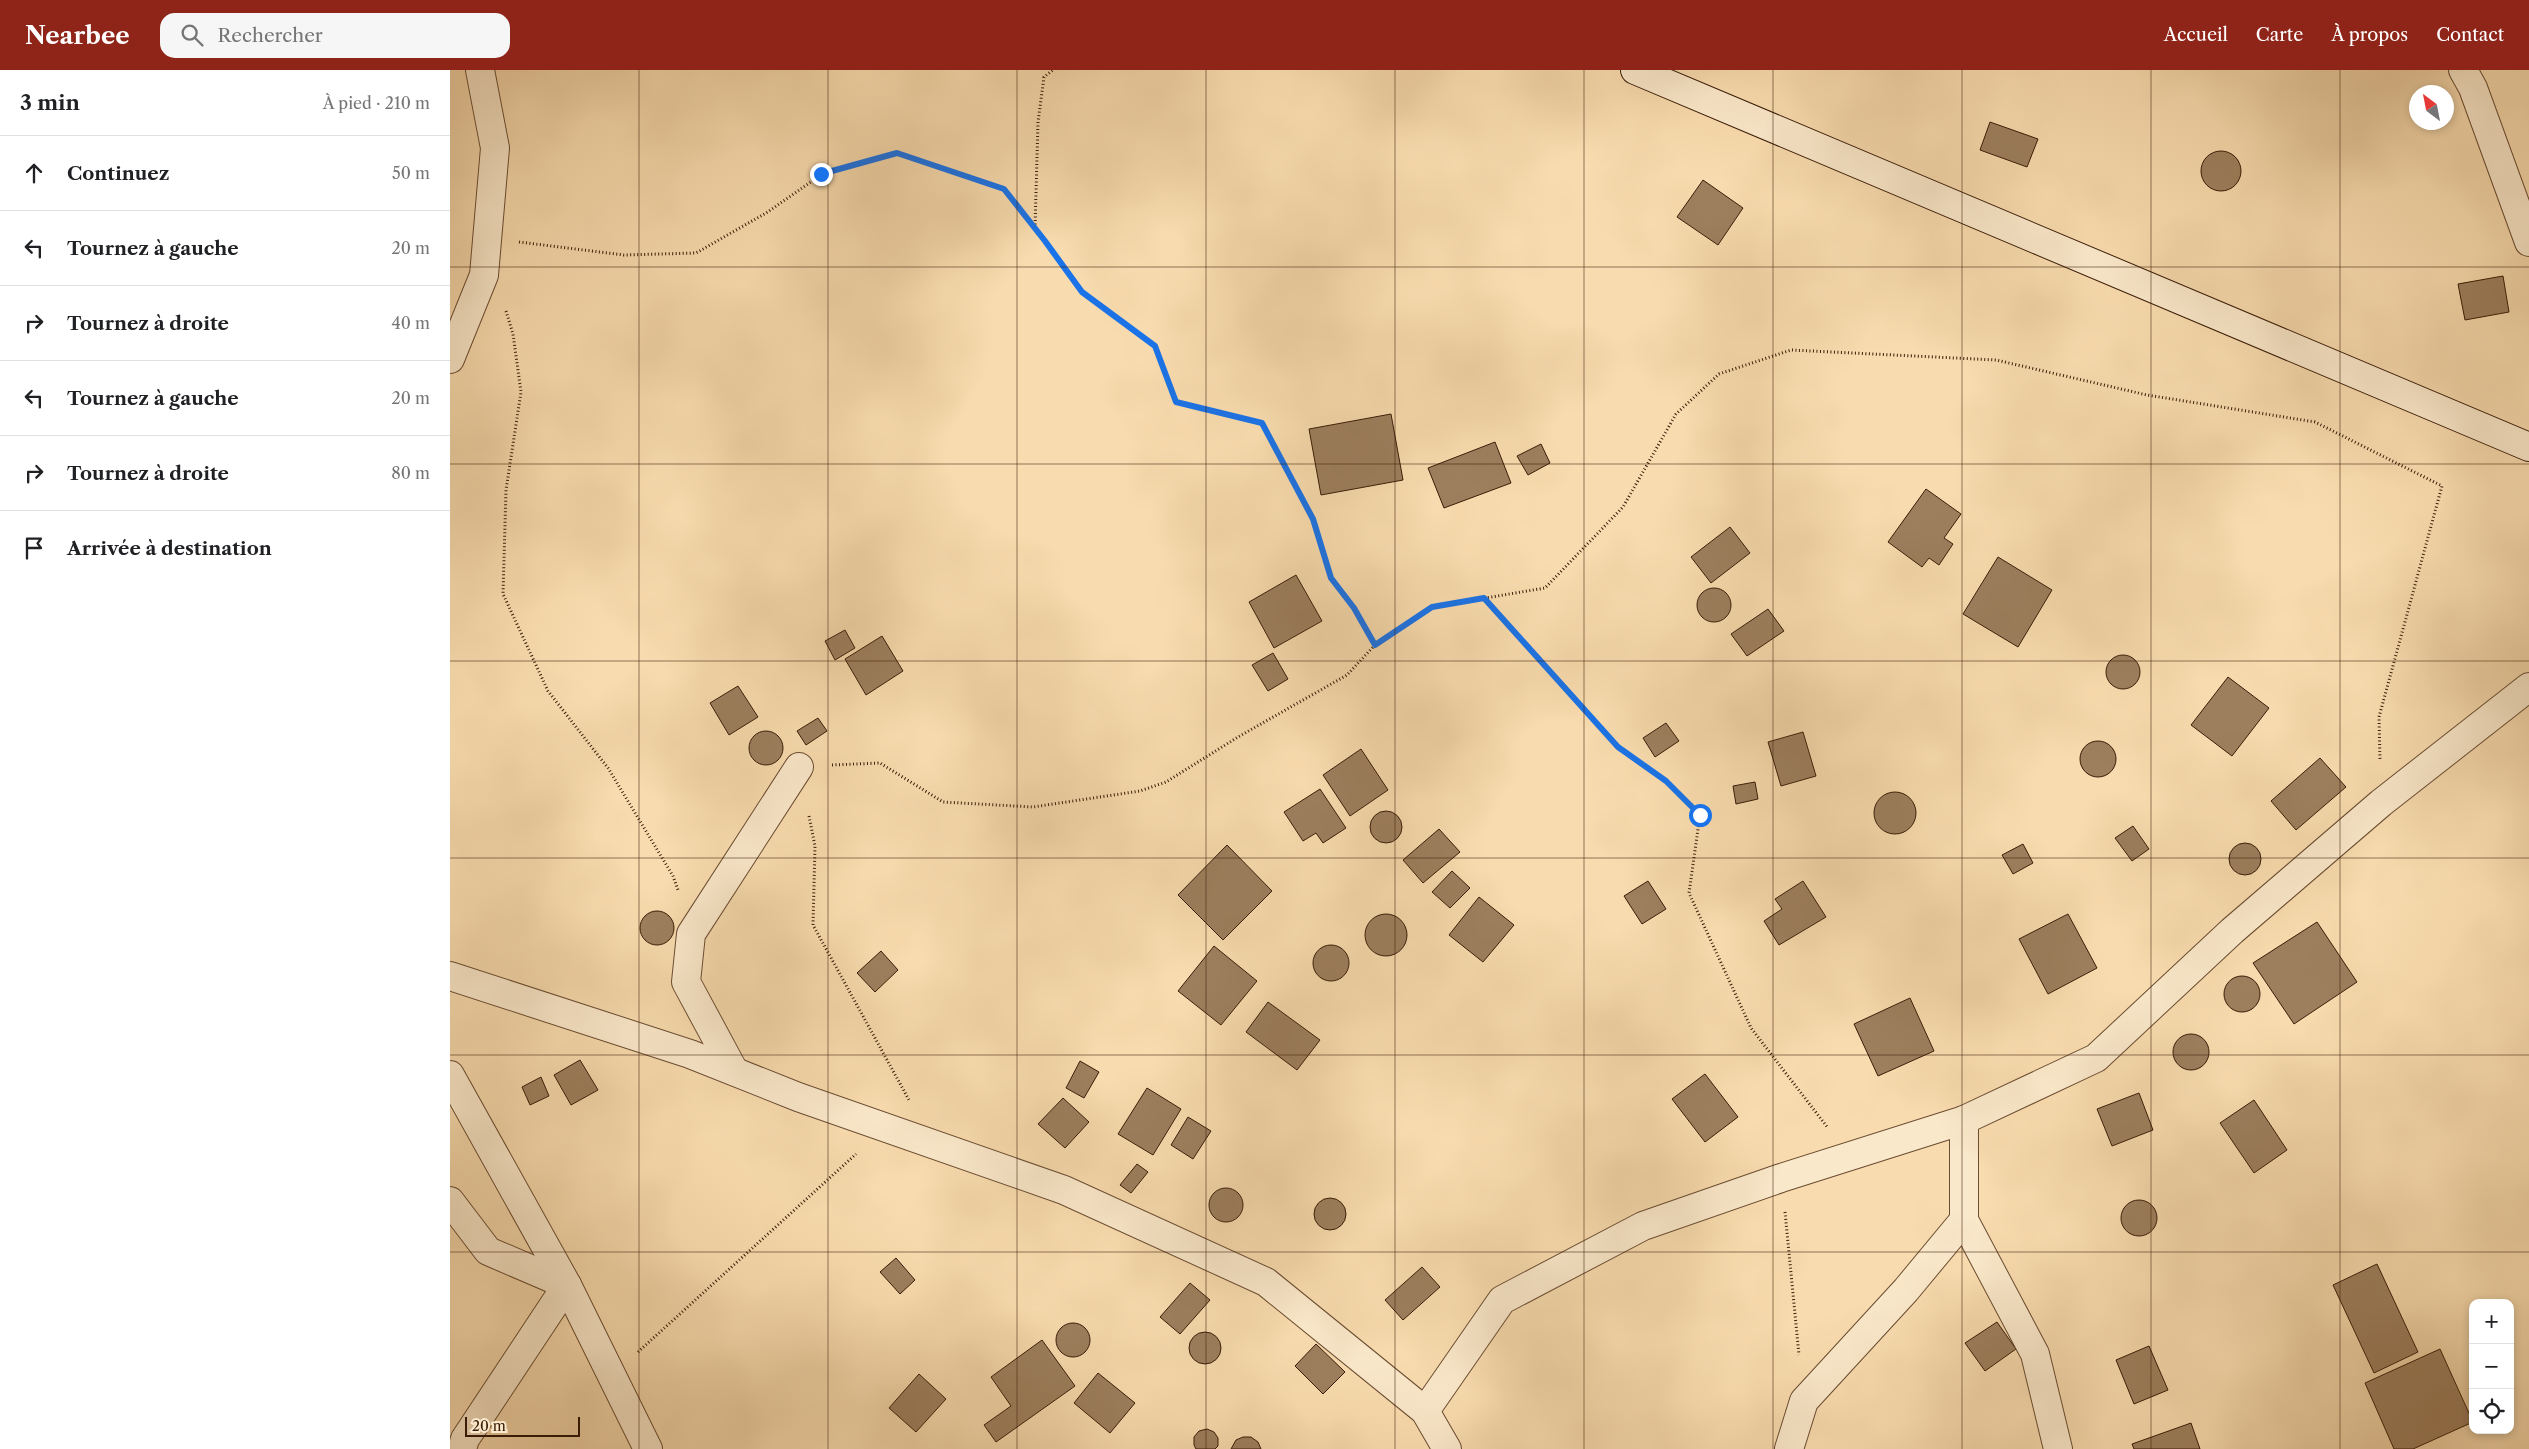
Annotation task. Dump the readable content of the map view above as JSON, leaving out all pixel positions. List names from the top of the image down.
{
  "scale_bar": "20 m",
  "north": "top left",
  "page": {
    "header": "Nearbee",
    "search": "Rechercher",
    "nav": [
      "Accueil",
      "Carte",
      "À propos",
      "Contact"
    ],
    "heading": ["3 min", "À pied · 210 m"],
    "list": [
      ["Continuez", "50 m"],
      ["Tournez à gauche", "20 m"],
      ["Tournez à droite", "40 m"],
      ["Tournez à gauche", "20 m"],
      ["Tournez à droite", "80 m"],
      "Arrivée à destination"
    ],
    "map_buttons": ["+", "−"],
    "scale": "20 m"
  }
}
